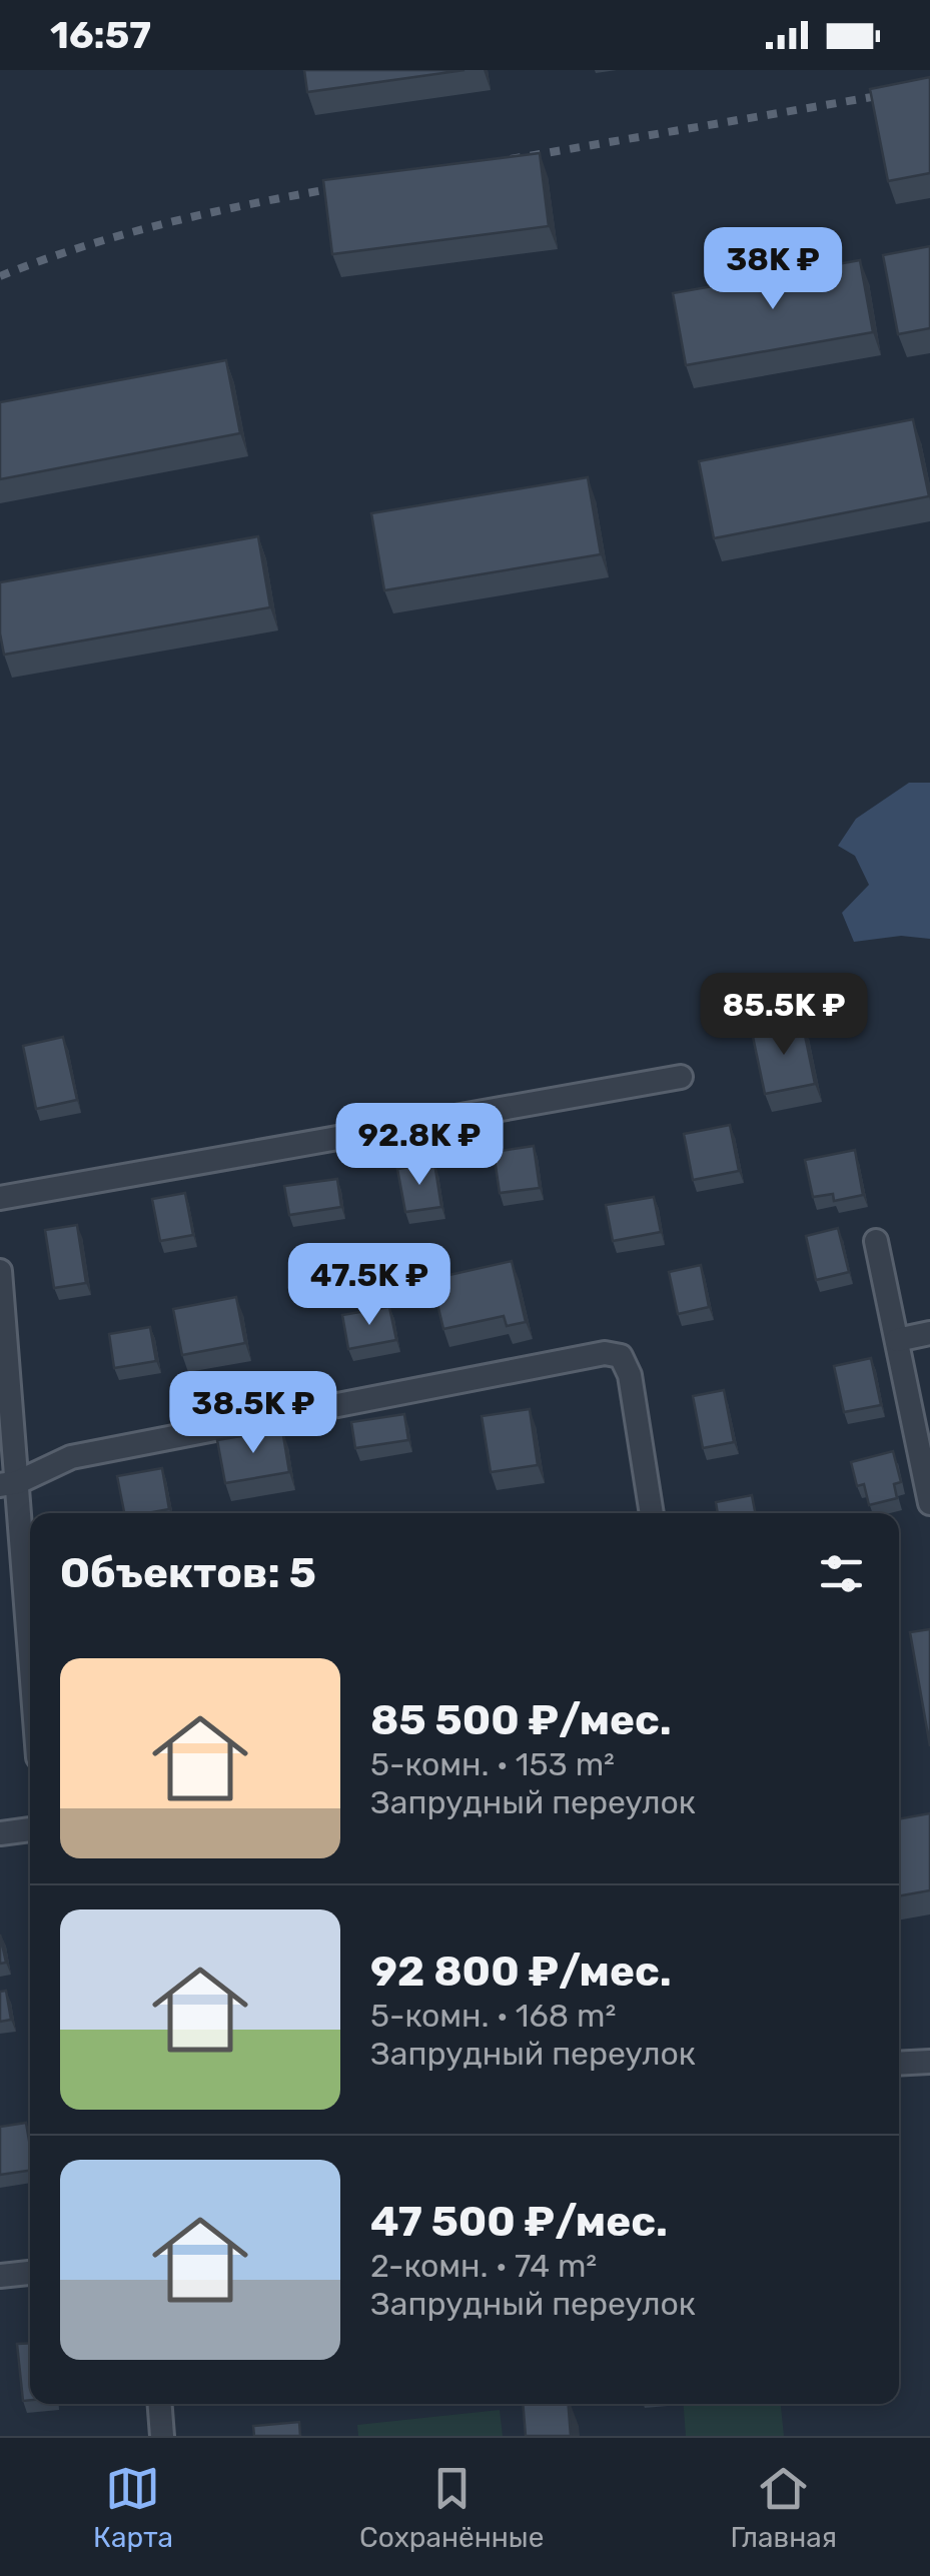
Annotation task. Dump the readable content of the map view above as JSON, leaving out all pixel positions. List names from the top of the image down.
{
  "page": {
    "status": "16:57",
    "price": [
      "38K ₽",
      "85.5K ₽",
      "92.8K ₽",
      "47.5K ₽",
      "38.5K ₽"
    ],
    "heading": "Объектов: 5",
    "list": [
      {
        "name": "85 500 ₽/мес.",
        "note": "5-комн. · 153 m² · Запрудный переулок"
      },
      {
        "name": "92 800 ₽/мес.",
        "note": "5-комн. · 168 m² · Запрудный переулок"
      },
      {
        "name": "47 500 ₽/мес.",
        "note": "2-комн. · 74 m² · Запрудный переулок"
      }
    ],
    "tabs": ["Карта", "Сохранённые", "Главная"]
  }
}
